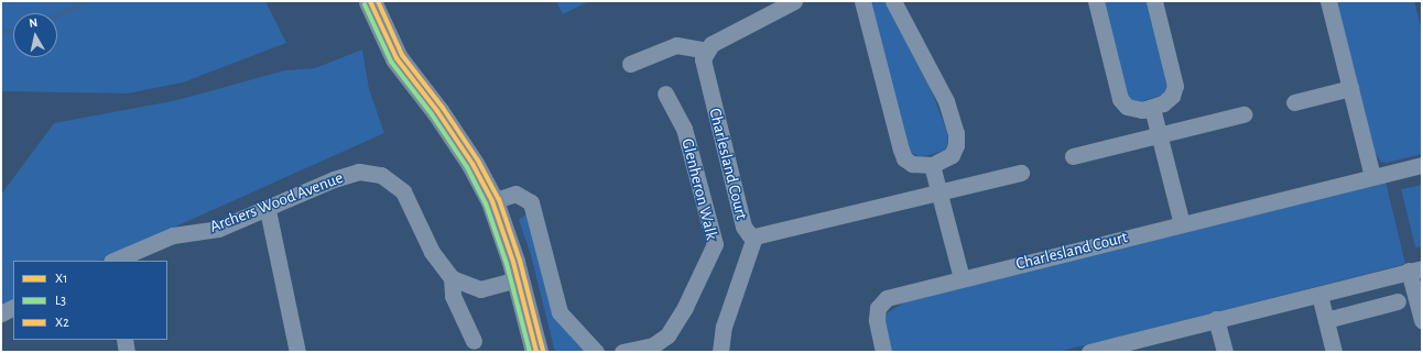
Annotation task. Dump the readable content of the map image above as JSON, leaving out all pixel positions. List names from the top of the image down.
{
  "streets": {
    "street": ["Charlesland Court", "Glenheron Walk", "Archers Wood Avenue"]
  },
  "lines": ["transit line X1", "transit line X2", "transit line L3"],
  "legend": ["X1", "L3", "X2"],
  "north": "top"
}
